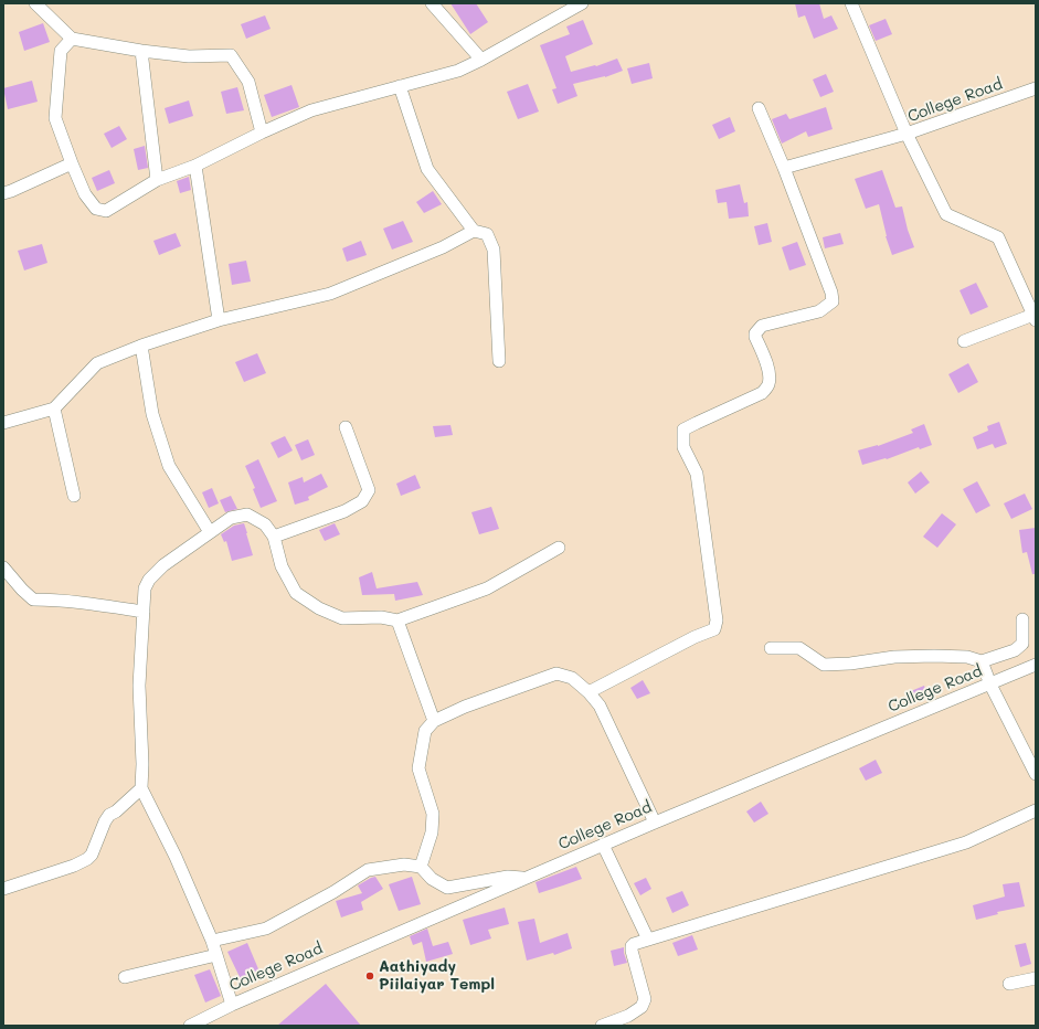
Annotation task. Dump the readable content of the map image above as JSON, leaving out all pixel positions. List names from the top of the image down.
{
  "streets": {
    "street": ["College Road"]
  },
  "places": ["Aathiyady Piilaiyar Templ"]
}
